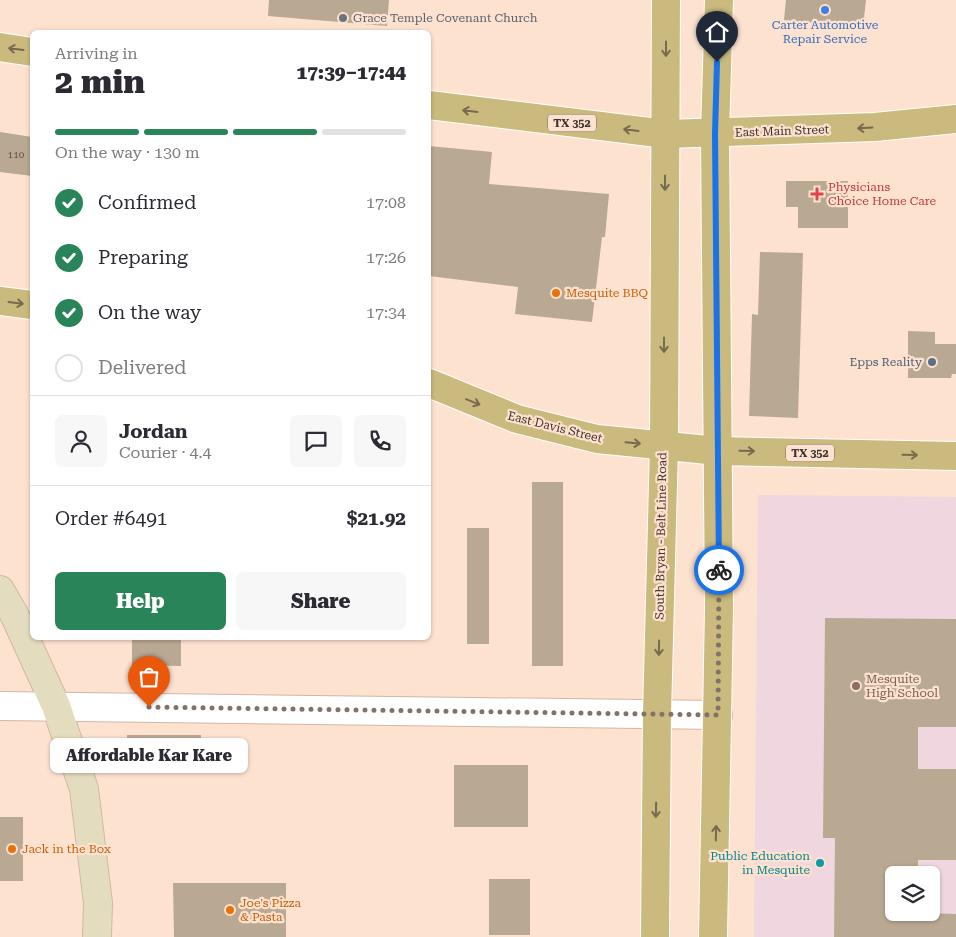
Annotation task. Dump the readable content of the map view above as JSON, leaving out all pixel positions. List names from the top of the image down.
{
  "streets": {
    "main road": [
      "TX 352",
      "East Main Street",
      "East Davis Street",
      "South Bryan - Belt Line Road"
    ]
  },
  "crossings": [
    ["East Main Street", "South Bryan - Belt Line Road"],
    ["East Davis Street", "South Bryan - Belt Line Road"]
  ],
  "one_way": ["East Main Street", "East Davis Street"],
  "places": {
    "other": [
      "Carter Automotive Repair Service",
      "Grace Temple Covenant Church",
      "Mesquite BBQ",
      "Epps Reality",
      "Mesquite High School",
      "Affordable Kar Kare",
      "Jack in the Box",
      "Public Education in Mesquite",
      "Joe's Pizza & Pasta"
    ],
    "health": ["Physicians Choice Home Care"]
  },
  "house_numbers": ["110"],
  "page": {
    "heading": ["2 min", "Arriving in", "17:39–17:44"],
    "panel": [
      "Jordan",
      "Courier · 4.4",
      "Order #6491",
      "$21.92"
    ],
    "bar": "On the way · 130 m",
    "list": [
      ["Confirmed", "17:08"],
      ["Preparing", "17:26"],
      ["On the way", "17:34"],
      "Delivered"
    ],
    "buttons": ["Help", "Share"],
    "bubble": "Affordable Kar Kare"
  }
}
